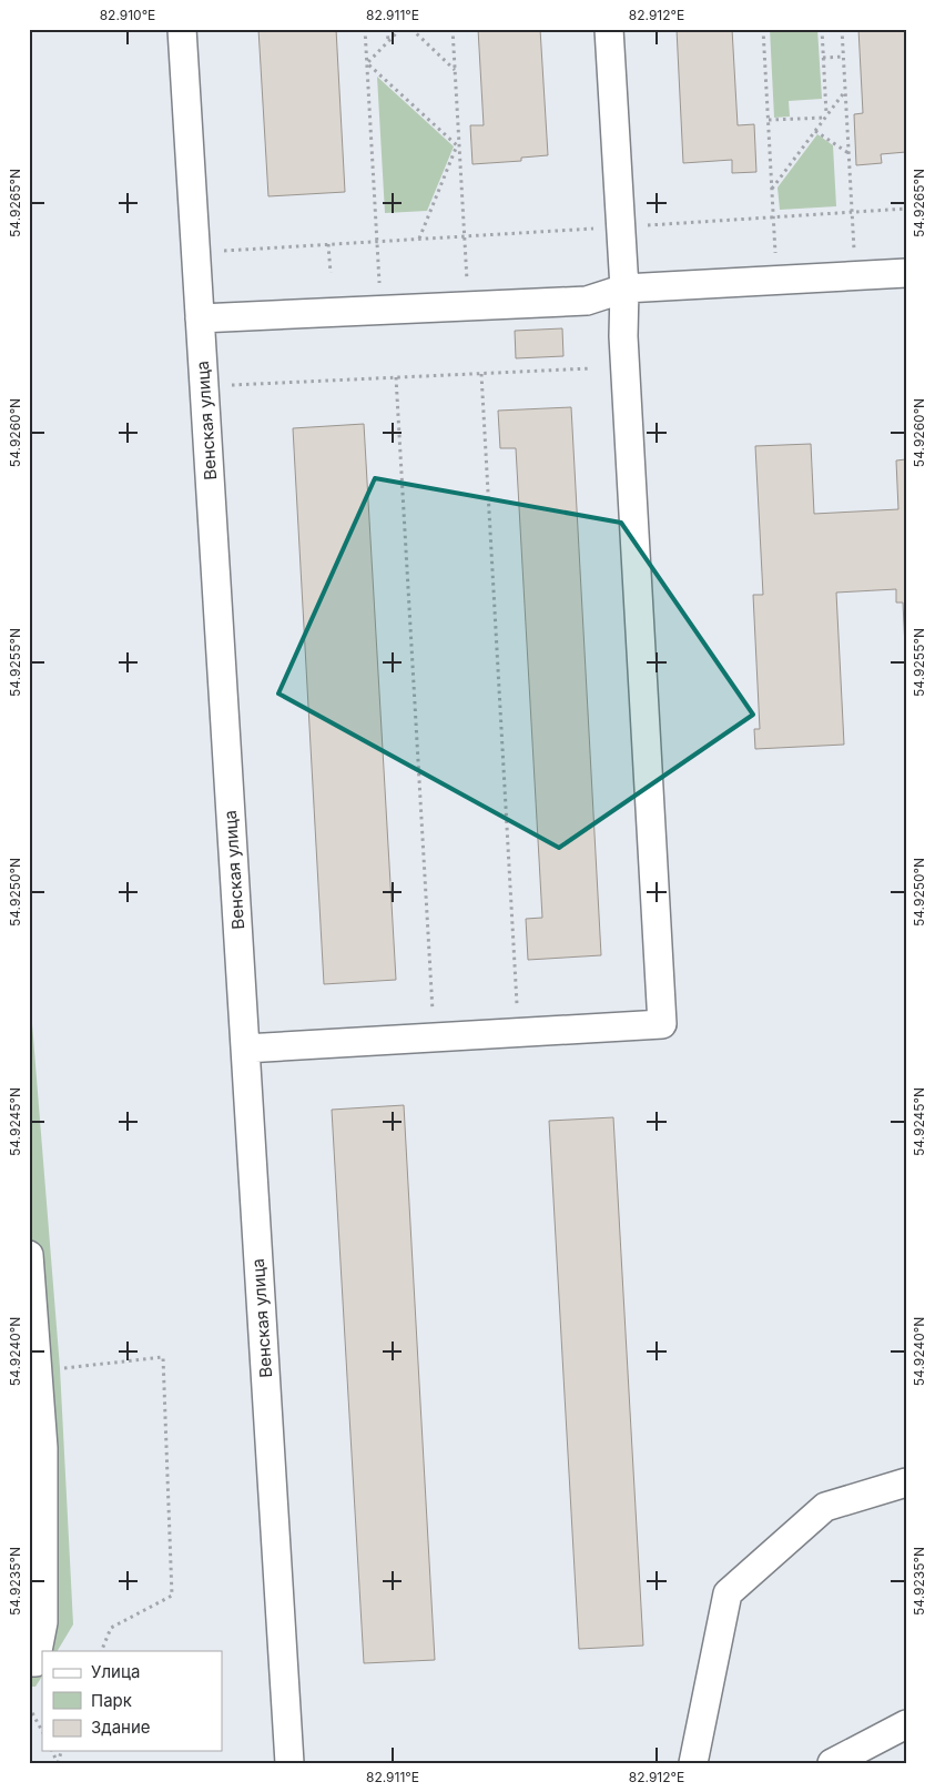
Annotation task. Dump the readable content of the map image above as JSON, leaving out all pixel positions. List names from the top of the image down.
{
  "streets": {
    "street": ["Венская улица"]
  },
  "legend": ["Улица", "Парк", "Здание"],
  "coordinates": [
    "82.910°E",
    "82.911°E",
    "82.912°E",
    "54.9265°N",
    "54.9260°N",
    "54.9255°N",
    "54.9250°N",
    "54.9245°N",
    "54.9240°N",
    "54.9235°N"
  ]
}
